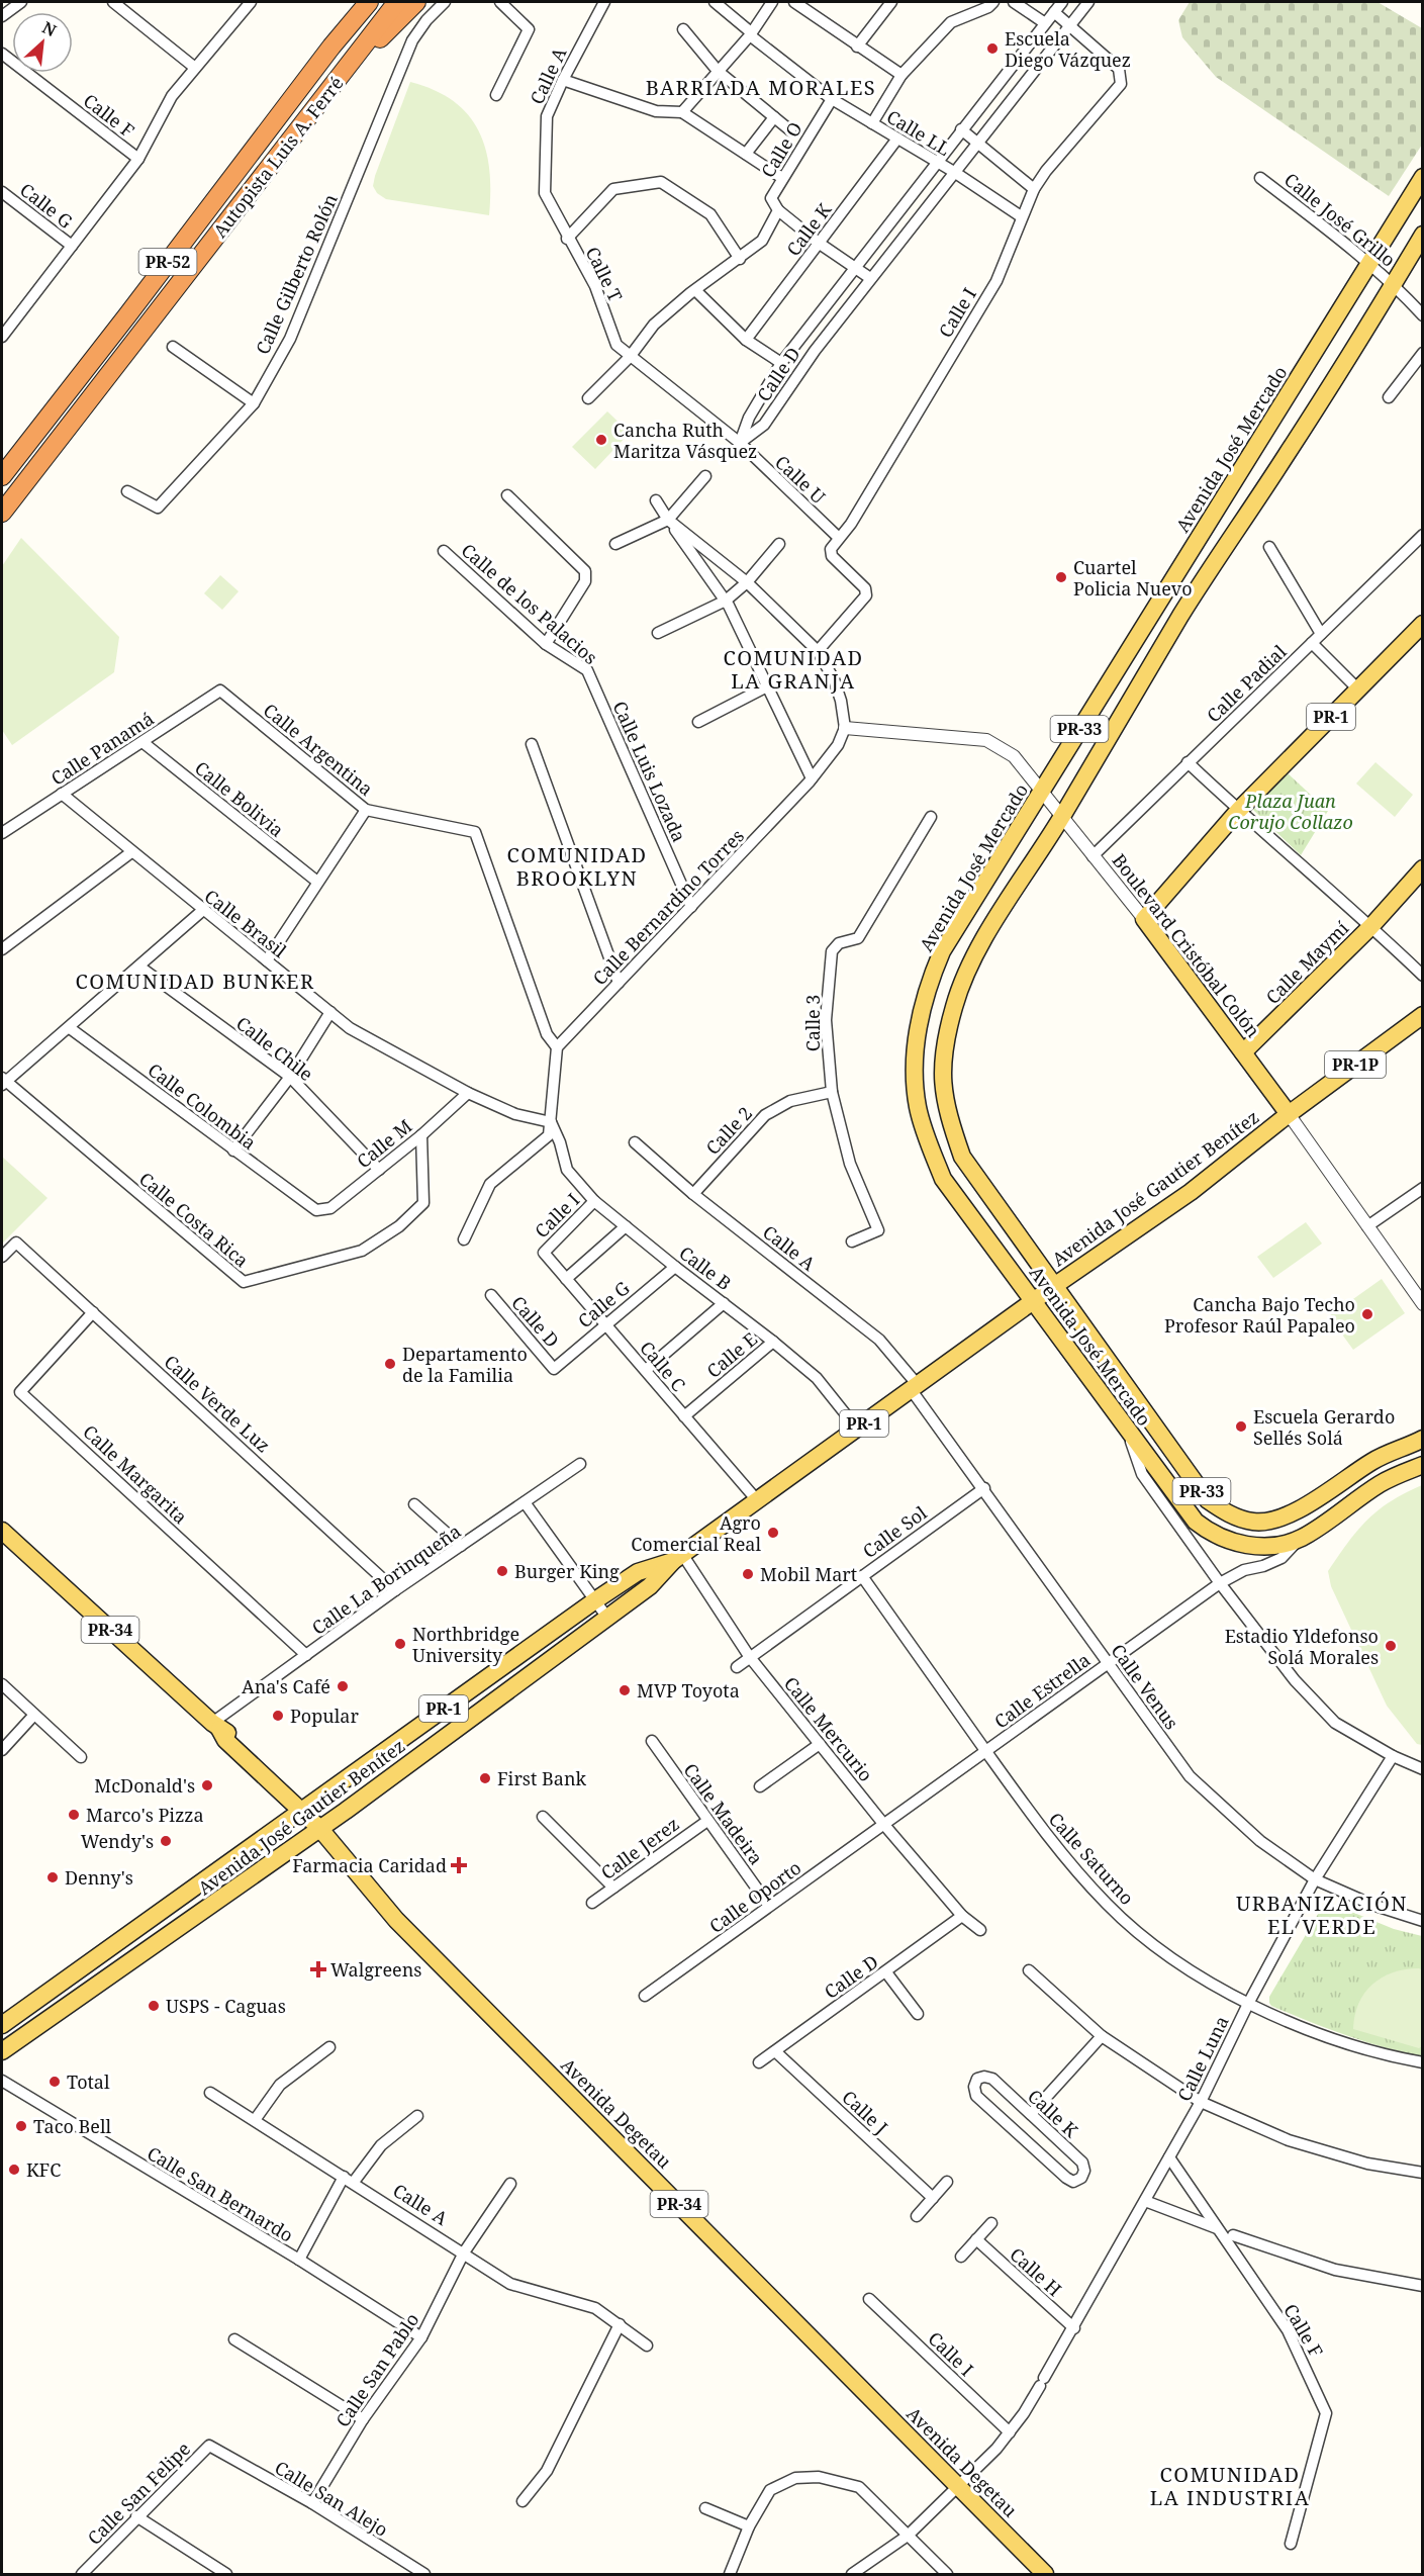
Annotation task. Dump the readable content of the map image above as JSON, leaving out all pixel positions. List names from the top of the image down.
{
  "streets": {
    "highway": ["Autopista Luis A. Ferré", "PR-52"],
    "main road": [
      "Avenida José Mercado",
      "PR-1",
      "PR-33",
      "Boulevard Cristóbal Colón",
      "Calle Maymí",
      "PR-1P",
      "Avenida José Gautier Benítez",
      "PR-34",
      "Avenida Degetau"
    ],
    "street": [
      "Calle A",
      "Calle F",
      "Calle LL",
      "Calle O",
      "Calle G",
      "Calle José Grillo",
      "Calle K",
      "Calle Gilberto Rolón",
      "Calle T",
      "Calle I",
      "Calle D",
      "Calle U",
      "Calle de los Palacios",
      "Calle Padial",
      "Calle Panamá",
      "Calle Argentina",
      "Calle Luis Lozada",
      "Calle Bolivia",
      "Calle Bernardino Torres",
      "Calle Brasil",
      "Calle 3",
      "Calle Chile",
      "Calle Colombia",
      "Calle 2",
      "Calle M",
      "Calle Costa Rica",
      "Calle B",
      "Calle E",
      "Calle C",
      "Calle Verde Luz",
      "Calle Margarita",
      "Calle Sol",
      "Calle La Borinqueña",
      "Calle Venus",
      "Calle Estrella",
      "Calle Mercurio",
      "Calle Madeira",
      "Calle Jerez",
      "Calle Saturno",
      "Calle Oporto",
      "Calle Luna",
      "Calle J",
      "Calle San Bernardo",
      "Calle H",
      "Calle San Pablo",
      "Calle San Felipe",
      "Calle San Alejo"
    ]
  },
  "crossings": [
    ["Calle A", "Calle T"],
    ["Calle A", "Calle 2"],
    ["Calle A", "Avenida José Gautier Benítez"],
    ["Calle A", "Calle Venus"],
    ["Calle A", "Calle San Pablo"],
    ["Calle F", "Calle Luna"],
    ["Calle LL", "Calle O"],
    ["Calle LL", "Calle K"],
    ["Calle LL", "Calle I"],
    ["Calle LL", "Calle D"],
    ["Calle O", "Calle T"],
    ["Calle O", "Calle U"],
    ["Calle G", "Calle D"],
    ["Calle G", "Calle B"],
    ["Calle G", "Calle C"],
    ["Calle José Grillo", "Avenida José Mercado"],
    ["Calle T", "Calle U"],
    ["Calle I", "Calle D"],
    ["Calle I", "Calle U"],
    ["Calle I", "Calle B"],
    ["Calle I", "Calle C"],
    ["Calle I", "Calle Luna"],
    ["Calle D", "Calle U"],
    ["Calle D", "Calle Mercurio"],
    ["Calle D", "Calle J"],
    ["Avenida José Mercado", "Boulevard Cristóbal Colón"],
    ["Avenida José Mercado", "Avenida José Gautier Benítez"],
    ["Avenida José Mercado", "Calle Estrella"],
    ["Calle de los Palacios", "Calle Luis Lozada"],
    ["Calle Padial", "Boulevard Cristóbal Colón"],
    ["PR-1", "Boulevard Cristóbal Colón"],
    ["Calle Panamá", "Calle Argentina"],
    ["Calle Panamá", "Calle Bolivia"],
    ["Calle Panamá", "Calle Brasil"],
    ["Calle Argentina", "Calle Bernardino Torres"],
    ["Calle Luis Lozada", "Calle Bernardino Torres"],
    ["Calle Bernardino Torres", "Boulevard Cristóbal Colón"],
    ["Calle Brasil", "Calle M"],
    ["Calle Brasil", "Calle B"],
    ["Boulevard Cristóbal Colón", "Calle Maymí"],
    ["Boulevard Cristóbal Colón", "Avenida José Gautier Benítez"],
    ["Calle 3", "Calle 2"],
    ["Calle Chile", "Calle M"],
    ["Calle Colombia", "Calle M"],
    ["Calle M", "Calle Costa Rica"],
    ["Avenida José Gautier Benítez", "Calle B"],
    ["Avenida José Gautier Benítez", "Calle C"],
    ["Avenida José Gautier Benítez", "Calle Venus"],
    ["Avenida José Gautier Benítez", "Calle Mercurio"],
    ["Avenida José Gautier Benítez", "Avenida Degetau"],
    ["Calle B", "Calle E"],
    ["Calle E", "Calle C"],
    ["Calle Verde Luz", "Calle Margarita"],
    ["Calle Verde Luz", "Calle La Borinqueña"],
    ["Calle Margarita", "Calle La Borinqueña"],
    ["Calle Sol", "Calle Venus"],
    ["Calle Sol", "Calle Mercurio"],
    ["Calle Sol", "Calle Saturno"],
    ["Calle La Borinqueña", "Avenida Degetau"],
    ["Calle Venus", "Calle Estrella"],
    ["Calle Venus", "Calle Luna"],
    ["Calle Estrella", "Calle Mercurio"],
    ["Calle Estrella", "Calle Saturno"],
    ["Calle Estrella", "Calle Oporto"],
    ["Calle Mercurio", "Calle Oporto"],
    ["Calle Madeira", "Calle Jerez"],
    ["Calle Madeira", "Calle Oporto"],
    ["Calle Saturno", "Calle Luna"],
    ["Calle Luna", "Calle H"],
    ["Calle San Bernardo", "Calle San Pablo"],
    ["Calle San Pablo", "Calle San Alejo"],
    ["Calle San Felipe", "Calle San Alejo"]
  ],
  "districts": [
    "BARRIADA MORALES",
    "COMUNIDAD LA GRANJA",
    "COMUNIDAD BROOKLYN",
    "COMUNIDAD BUNKER",
    "URBANIZACIÓN EL VERDE",
    "COMUNIDAD LA INDUSTRIA"
  ],
  "parks": ["Plaza Juan Corujo Collazo"],
  "places": {
    "other": [
      "Escuela Diego Vázquez",
      "Cancha Ruth Maritza Vásquez",
      "Cuartel Policia Nuevo",
      "Cancha Bajo Techo Profesor Raúl Papaleo",
      "Departamento de la Familia",
      "Escuela Gerardo Sellés Solá",
      "Agro Comercial Real",
      "Burger King",
      "Mobil Mart",
      "Northbridge University",
      "Estadio Yldefonso Solá Morales",
      "Ana's Café",
      "MVP Toyota",
      "Popular",
      "First Bank",
      "McDonald's",
      "Marco's Pizza",
      "Wendy's",
      "Denny's",
      "USPS - Caguas",
      "Total",
      "Taco Bell",
      "KFC"
    ],
    "health": ["Farmacia Caridad", "Walgreens"]
  },
  "north": "top right"
}
